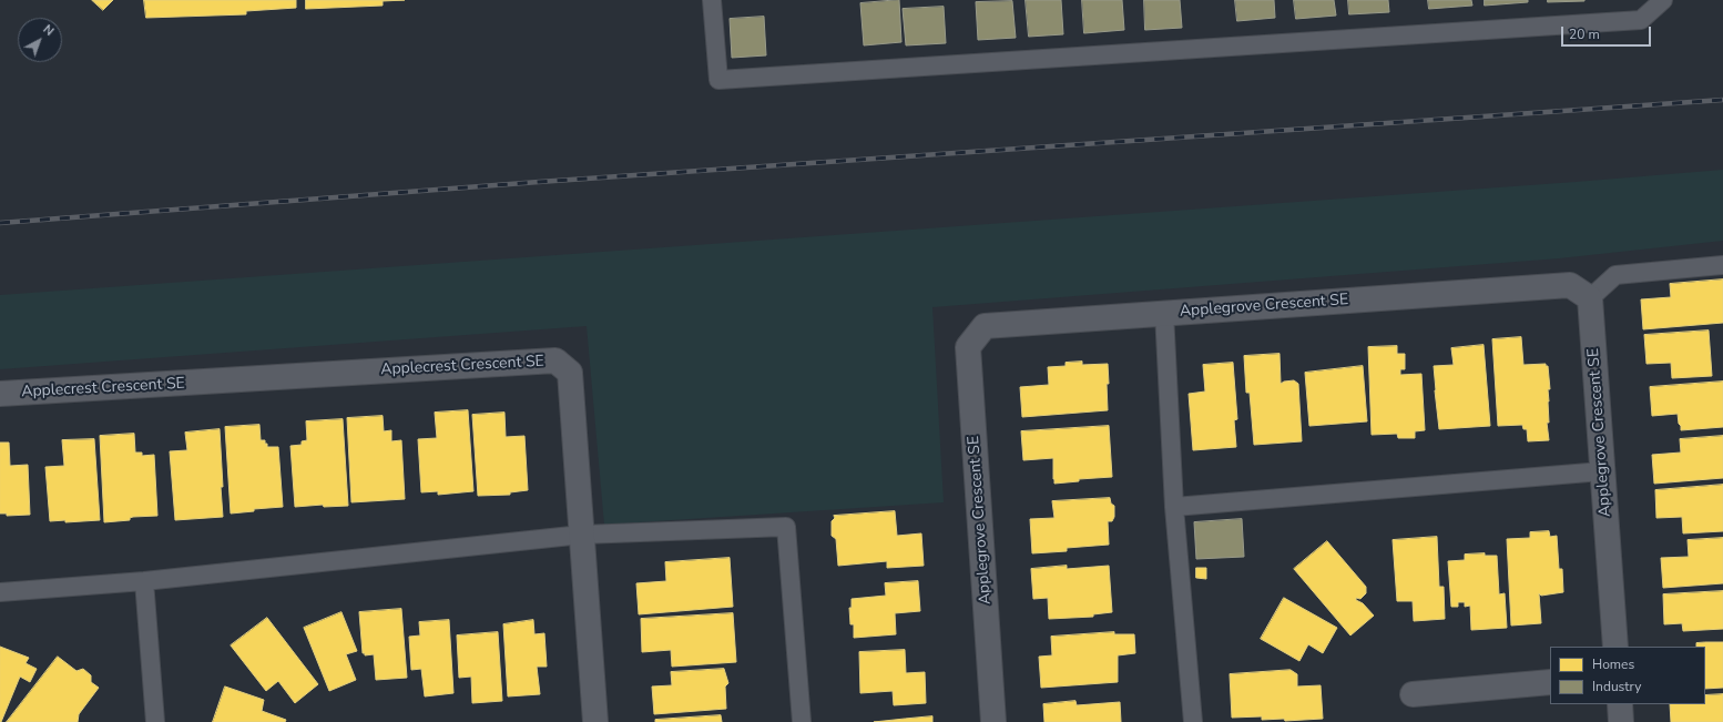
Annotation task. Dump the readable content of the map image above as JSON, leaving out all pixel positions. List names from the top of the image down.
{
  "streets": {
    "street": ["Applegrove Crescent SE", "Applecrest Crescent SE"]
  },
  "legend": ["Homes", "Industry"],
  "scale_bar": "20 m",
  "north": "top right"
}
